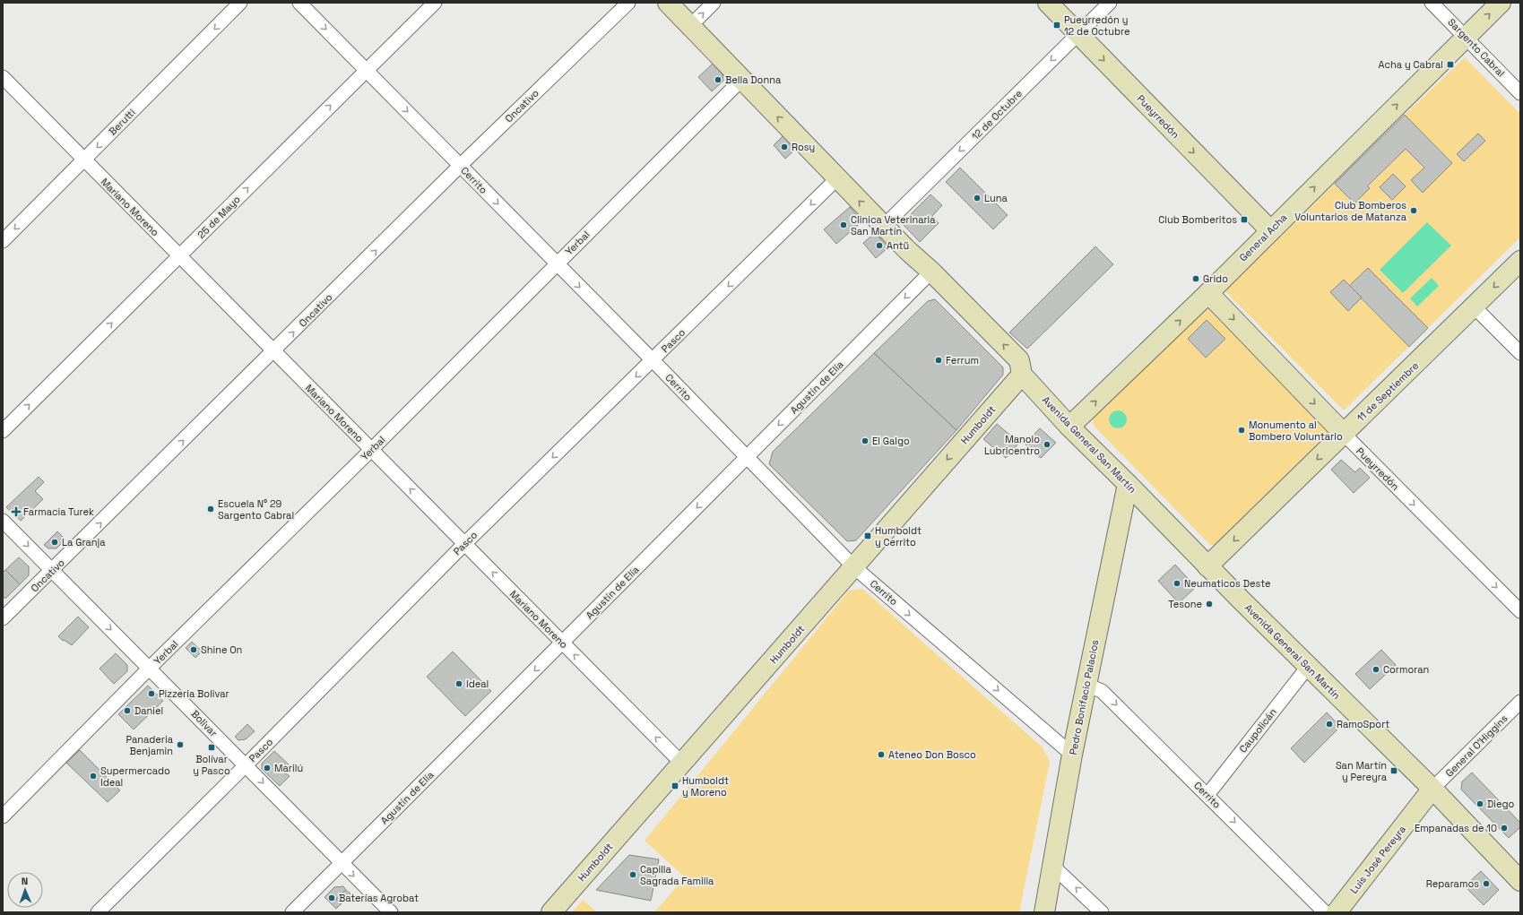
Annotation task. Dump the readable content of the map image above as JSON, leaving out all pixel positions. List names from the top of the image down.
{
  "streets": {
    "street": [
      "Sargento Cabral",
      "Oncativo",
      "12 de Octubre",
      "Pueyrredón",
      "Berutti",
      "Cerrito",
      "Mariano Moreno",
      "25 de Mayo",
      "General Acha",
      "Yerbal",
      "Pasco",
      "Agustín de Elía",
      "11 de Septiembre",
      "Humboldt",
      "Avenida General San Martín",
      "Pedro Bonifacio Palacios",
      "Bolívar",
      "Caupolicán",
      "General O'Higgins",
      "Luis José Pereyra"
    ]
  },
  "crossings": [
    ["Sargento Cabral", "General Acha"],
    ["Oncativo", "Cerrito"],
    ["Oncativo", "Mariano Moreno"],
    ["Oncativo", "Bolívar"],
    ["12 de Octubre", "Pueyrredón"],
    ["12 de Octubre", "Avenida General San Martín"],
    ["Pueyrredón", "General Acha"],
    ["Pueyrredón", "11 de Septiembre"],
    ["Berutti", "Mariano Moreno"],
    ["Cerrito", "25 de Mayo"],
    ["Cerrito", "Yerbal"],
    ["Cerrito", "Pasco"],
    ["Cerrito", "Agustín de Elía"],
    ["Cerrito", "Humboldt"],
    ["Cerrito", "Pedro Bonifacio Palacios"],
    ["Cerrito", "Caupolicán"],
    ["Mariano Moreno", "25 de Mayo"],
    ["Mariano Moreno", "Yerbal"],
    ["Mariano Moreno", "Pasco"],
    ["Mariano Moreno", "Agustín de Elía"],
    ["Mariano Moreno", "Humboldt"],
    ["General Acha", "Avenida General San Martín"],
    ["Yerbal", "Avenida General San Martín"],
    ["Yerbal", "Bolívar"],
    ["Pasco", "Avenida General San Martín"],
    ["Pasco", "Bolívar"],
    ["Agustín de Elía", "Avenida General San Martín"],
    ["Agustín de Elía", "Bolívar"],
    ["11 de Septiembre", "Avenida General San Martín"],
    ["Humboldt", "Avenida General San Martín"],
    ["Avenida General San Martín", "Pedro Bonifacio Palacios"],
    ["Avenida General San Martín", "Caupolicán"],
    ["Avenida General San Martín", "General O'Higgins"],
    ["Avenida General San Martín", "Luis José Pereyra"],
    ["General O'Higgins", "Luis José Pereyra"]
  ],
  "one_way": [
    "Oncativo",
    "12 de Octubre",
    "Pueyrredón",
    "Berutti",
    "Cerrito",
    "Mariano Moreno",
    "25 de Mayo",
    "General Acha",
    "Pasco",
    "Agustín de Elía",
    "11 de Septiembre",
    "Humboldt",
    "Bolívar"
  ],
  "places": {
    "transit": [
      "Pueyrredón y 12 de Octubre",
      "Acha y Cabral",
      "Club Bomberitos",
      "Humboldt y Cerrito",
      "Bolívar y Pasco",
      "San Martín y Pereyra",
      "Humboldt y Moreno"
    ],
    "other": [
      "Bella Donna",
      "Rosy",
      "Luna",
      "Club Bomberos Voluntarios de Matanza",
      "Clinica Veterinaria San Martín",
      "Antü",
      "Grido",
      "Ferrum",
      "Monumento al Bombero Voluntario",
      "El Galgo",
      "Manolo Lubricentro",
      "Escuela N° 29 Sargento Cabral",
      "La Granja",
      "Neumaticos Deste",
      "Tesone",
      "Shine On",
      "Cormoran",
      "Ideal",
      "Pizzeria Bolivar",
      "Daniel",
      "RamoSport",
      "Panaderia Benjamin",
      "Ateneo Don Bosco",
      "Marilú",
      "Supermercado Ideal",
      "Diego",
      "Empanadas de 10",
      "Capilla Sagrada Familia",
      "Reparamos",
      "Baterías Agrobat"
    ],
    "health": ["Farmacia Turek"]
  },
  "north": "top"
}
